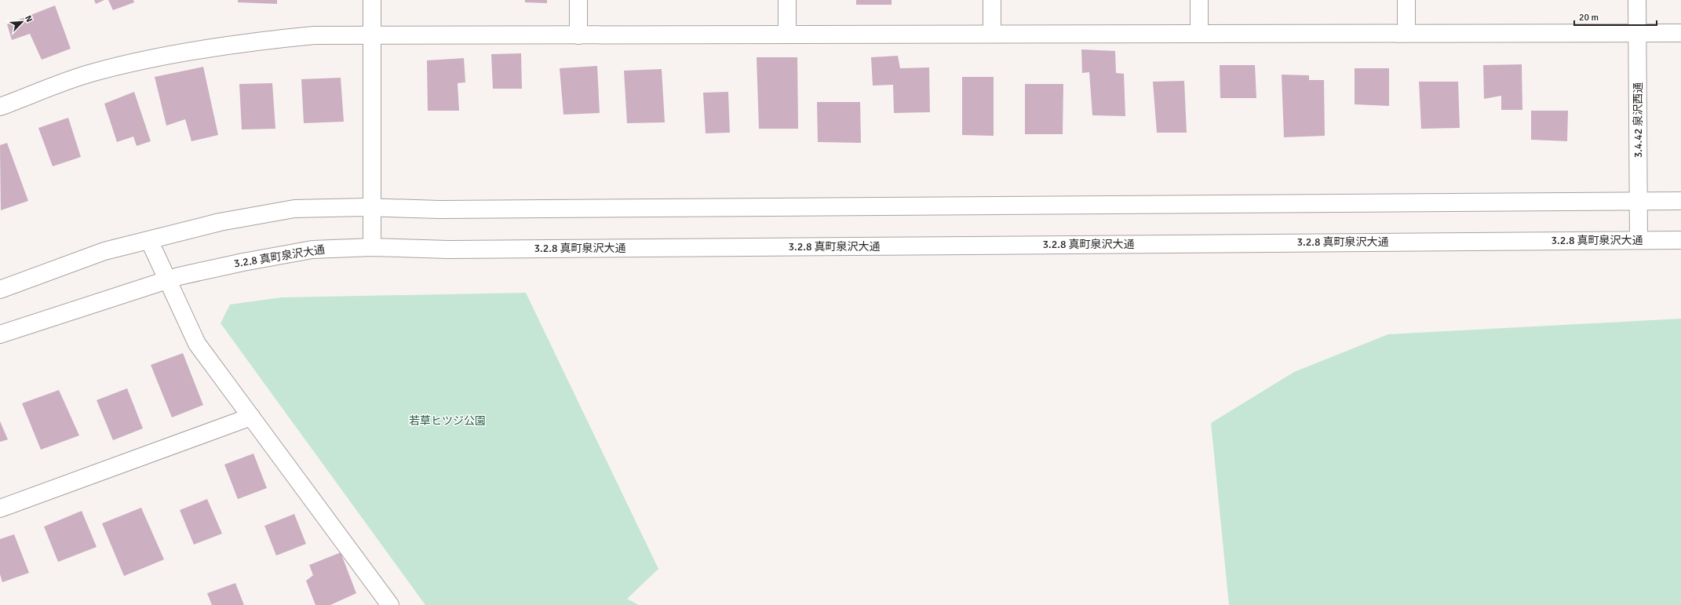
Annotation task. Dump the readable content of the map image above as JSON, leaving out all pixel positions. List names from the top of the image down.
{
  "streets": {
    "street": ["3.4.42 泉沢西通", "3.2.8 真町泉沢大通"]
  },
  "crossings": [
    ["3.4.42 泉沢西通", "3.2.8 真町泉沢大通"]
  ],
  "parks": ["若草ヒツジ公園"],
  "scale_bar": "20 m",
  "north": "top right"
}
